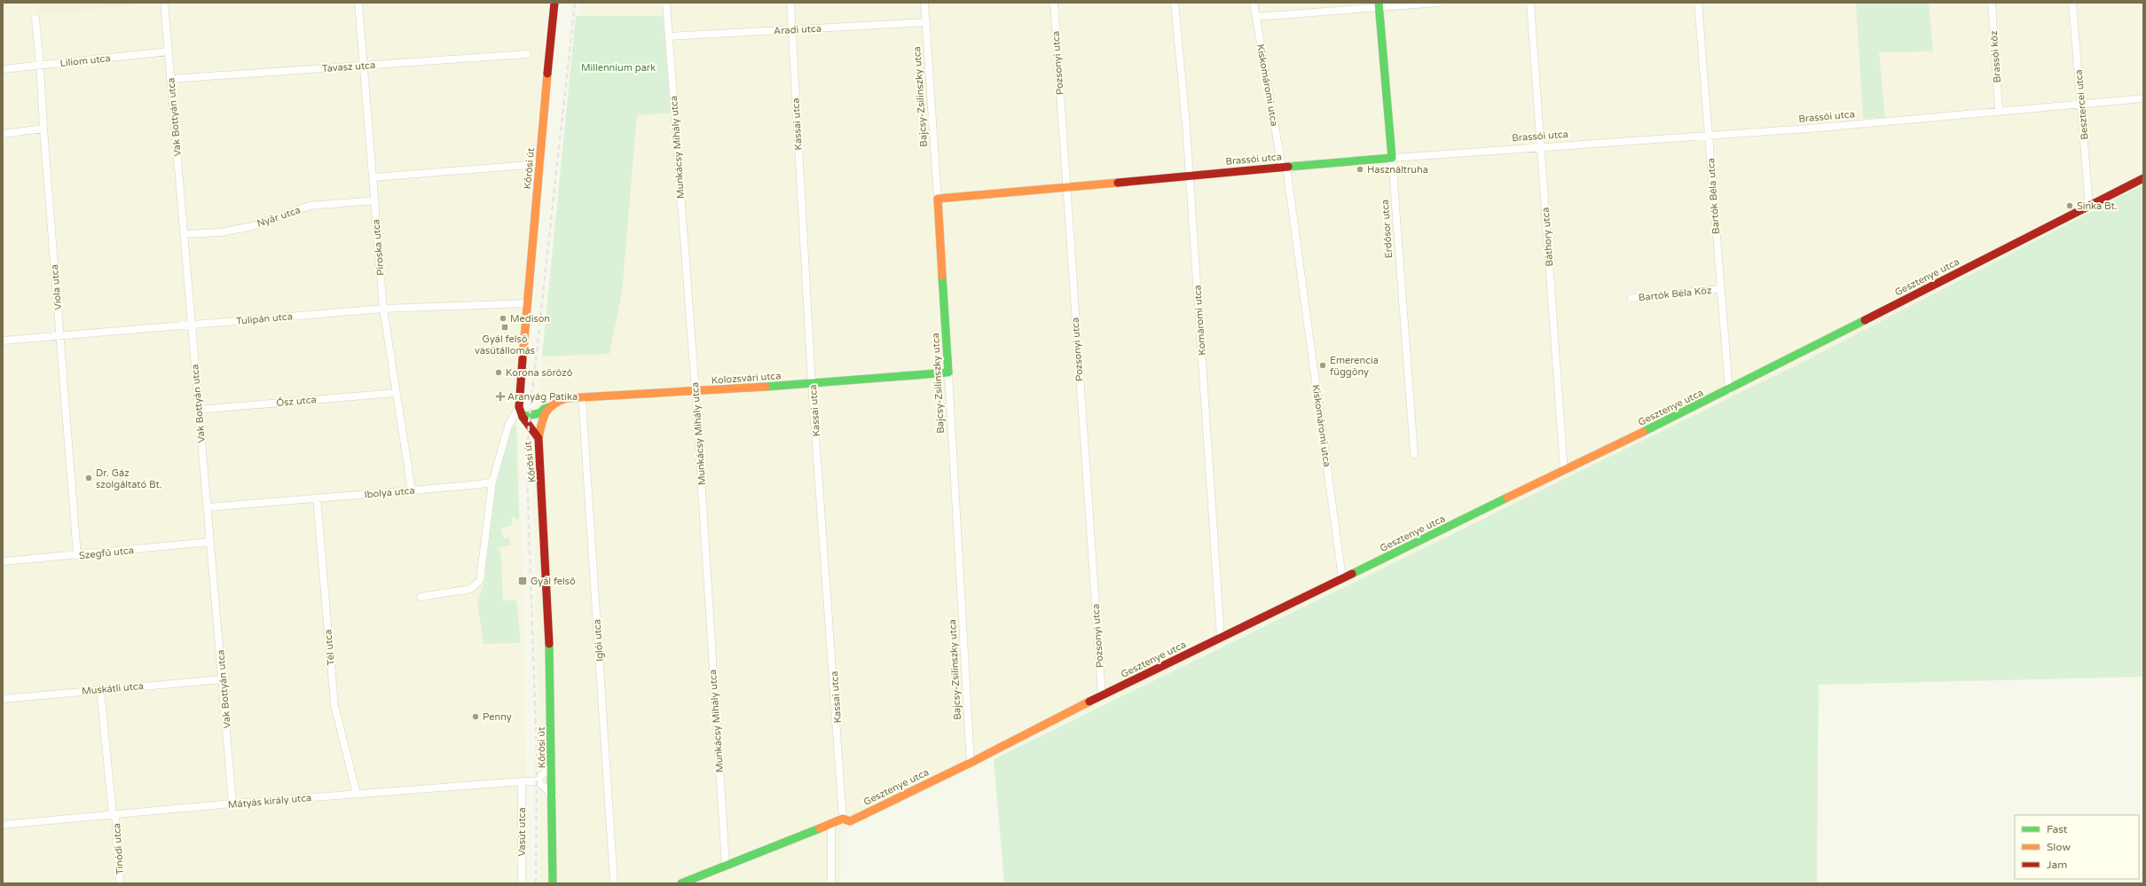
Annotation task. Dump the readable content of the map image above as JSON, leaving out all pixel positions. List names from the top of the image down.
{
  "streets": {
    "street": [
      "Aradi utca",
      "Brassói köz",
      "Liliom utca",
      "Pozsonyi utca",
      "Tavasz utca",
      "Kiskomáromi utca",
      "Bajcsy-Zsilinszky utca",
      "Besztercei utca",
      "Brassói utca",
      "Vak Bottyán utca",
      "Kassai utca",
      "Munkácsy Mihály utca",
      "Kőrösi út",
      "Bartók Béla utca",
      "Nyár utca",
      "Erdősor utca",
      "Báthory utca",
      "Piroska utca",
      "Gesztenye utca",
      "Viola utca",
      "Bartók Béla Köz",
      "Tulipán utca",
      "Komáromi utca",
      "Kolozsvári utca",
      "Ősz utca",
      "Ibolya utca",
      "Szegfű utca",
      "Iglói utca",
      "Tél utca",
      "Muskátli utca",
      "Mátyás király utca",
      "Vasút utca",
      "Tinódi utca"
    ]
  },
  "crossings": [
    ["Aradi utca", "Bajcsy-Zsilinszky utca"],
    ["Aradi utca", "Kassai utca"],
    ["Aradi utca", "Munkácsy Mihály utca"],
    ["Brassói köz", "Brassói utca"],
    ["Liliom utca", "Vak Bottyán utca"],
    ["Liliom utca", "Viola utca"],
    ["Pozsonyi utca", "Brassói utca"],
    ["Pozsonyi utca", "Gesztenye utca"],
    ["Tavasz utca", "Vak Bottyán utca"],
    ["Tavasz utca", "Piroska utca"],
    ["Kiskomáromi utca", "Brassói utca"],
    ["Kiskomáromi utca", "Gesztenye utca"],
    ["Bajcsy-Zsilinszky utca", "Brassói utca"],
    ["Bajcsy-Zsilinszky utca", "Gesztenye utca"],
    ["Bajcsy-Zsilinszky utca", "Kolozsvári utca"],
    ["Besztercei utca", "Brassói utca"],
    ["Besztercei utca", "Gesztenye utca"],
    ["Brassói utca", "Bartók Béla utca"],
    ["Brassói utca", "Erdősor utca"],
    ["Brassói utca", "Báthory utca"],
    ["Brassói utca", "Komáromi utca"],
    ["Vak Bottyán utca", "Nyár utca"],
    ["Vak Bottyán utca", "Tulipán utca"],
    ["Vak Bottyán utca", "Ősz utca"],
    ["Vak Bottyán utca", "Ibolya utca"],
    ["Vak Bottyán utca", "Szegfű utca"],
    ["Vak Bottyán utca", "Muskátli utca"],
    ["Vak Bottyán utca", "Mátyás király utca"],
    ["Kassai utca", "Gesztenye utca"],
    ["Kassai utca", "Kolozsvári utca"],
    ["Munkácsy Mihály utca", "Gesztenye utca"],
    ["Munkácsy Mihály utca", "Kolozsvári utca"],
    ["Kőrösi út", "Tulipán utca"],
    ["Kőrösi út", "Kolozsvári utca"],
    ["Bartók Béla utca", "Gesztenye utca"],
    ["Bartók Béla utca", "Bartók Béla Köz"],
    ["Nyár utca", "Piroska utca"],
    ["Báthory utca", "Gesztenye utca"],
    ["Piroska utca", "Tulipán utca"],
    ["Piroska utca", "Ősz utca"],
    ["Piroska utca", "Ibolya utca"],
    ["Gesztenye utca", "Komáromi utca"],
    ["Viola utca", "Tulipán utca"],
    ["Viola utca", "Szegfű utca"],
    ["Kolozsvári utca", "Iglói utca"],
    ["Ibolya utca", "Tél utca"],
    ["Tél utca", "Mátyás király utca"],
    ["Muskátli utca", "Tinódi utca"],
    ["Mátyás király utca", "Vasút utca"],
    ["Mátyás király utca", "Tinódi utca"]
  ],
  "parks": ["Millennium park"],
  "places": {
    "other": [
      "Használtruha",
      "Sinka Bt.",
      "Medison",
      "Emerencia függöny",
      "Korona söröző",
      "Dr. Gáz szolgáltató Bt.",
      "Penny"
    ],
    "transit": ["Gyál felső vasútállomás", "Gyál felső"],
    "health": ["Aranyág Patika"]
  },
  "legend": ["Fast", "Slow", "Jam"]
}
